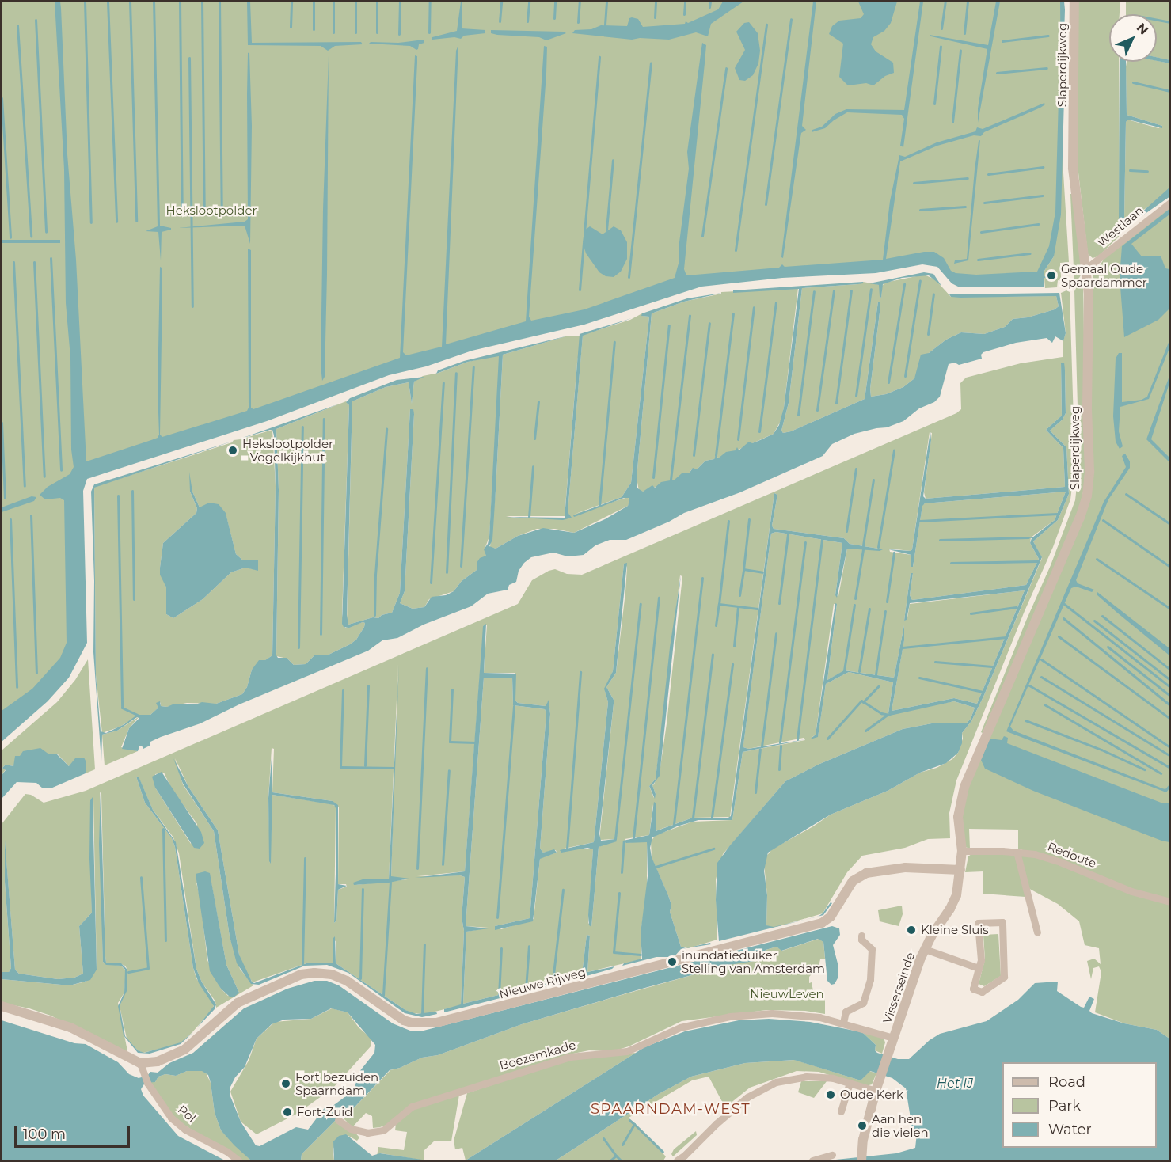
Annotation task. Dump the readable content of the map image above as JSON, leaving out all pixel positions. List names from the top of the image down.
{
  "streets": {
    "street": [
      "Slaperdijkweg",
      "Westlaan",
      "Redoute",
      "Nieuwe Rijweg",
      "Visserseinde",
      "Boezemkade",
      "Pol"
    ]
  },
  "crossings": [
    ["Slaperdijkweg", "Westlaan"],
    ["Slaperdijkweg", "Redoute"],
    ["Slaperdijkweg", "Nieuwe Rijweg"],
    ["Slaperdijkweg", "Visserseinde"],
    ["Nieuwe Rijweg", "Visserseinde"],
    ["Nieuwe Rijweg", "Pol"],
    ["Visserseinde", "Boezemkade"]
  ],
  "districts": ["SPAARNDAM-WEST"],
  "water": ["Het IJ"],
  "parks": ["Hekslootpolder", "NieuwLeven"],
  "places": [
    "Gemaal Oude Spaardammer",
    "Hekslootpolder - Vogelkijkhut",
    "Kleine Sluis",
    "inundatieduiker Stelling van Amsterdam",
    "Fort bezuiden Spaarndam",
    "Oude Kerk",
    "Fort-Zuid",
    "Aan hen die vielen"
  ],
  "legend": ["Road", "Park", "Water"],
  "scale_bar": "100 m",
  "north": "top right"
}
